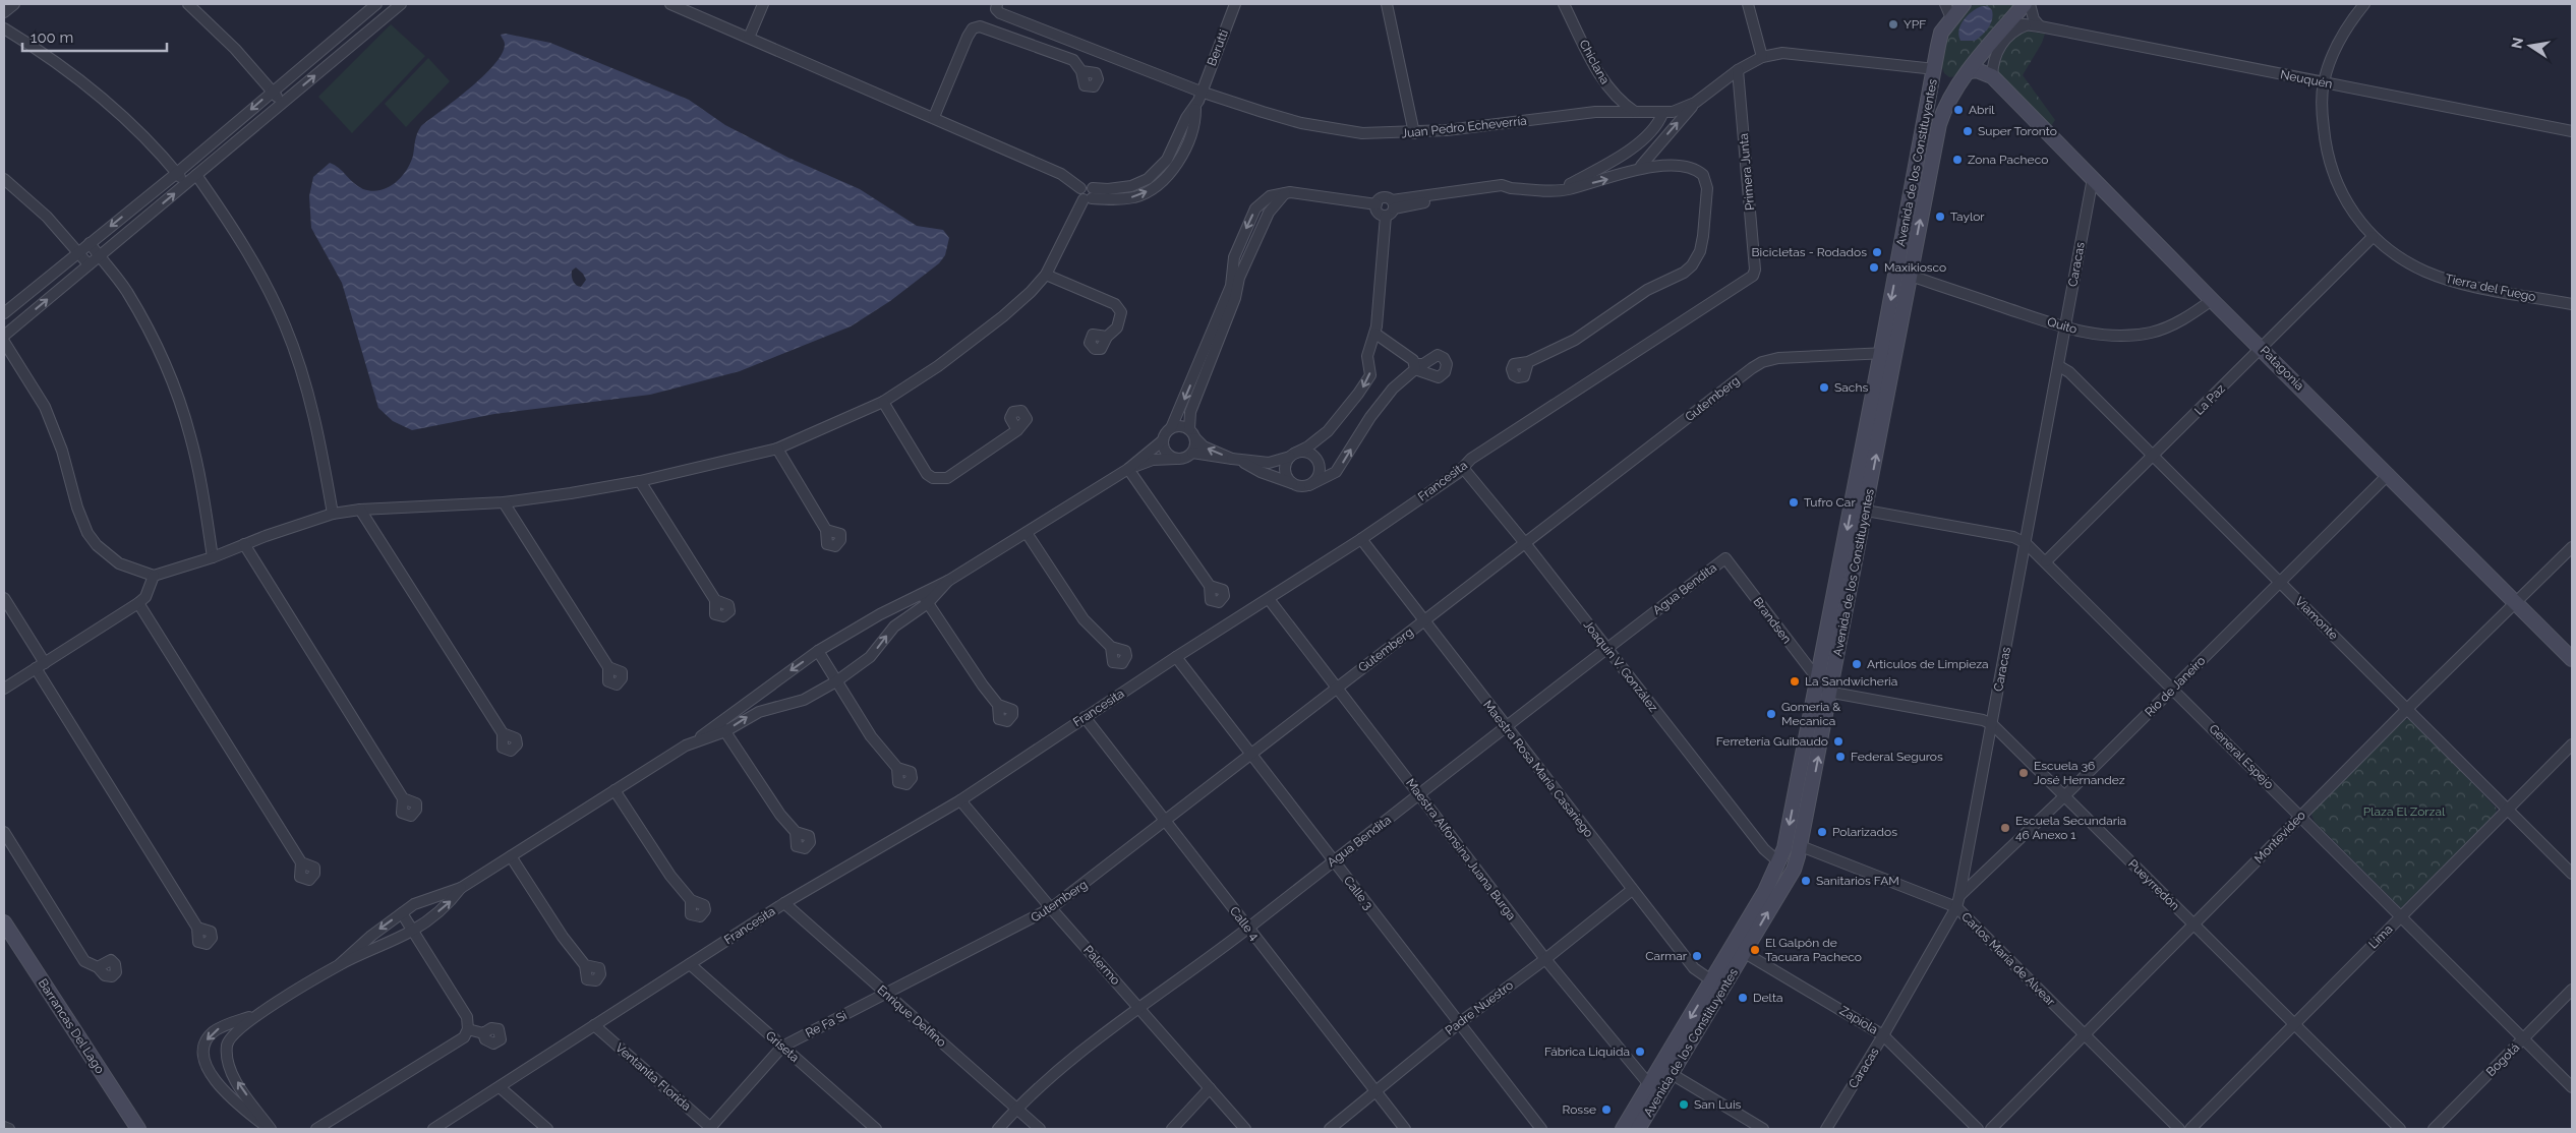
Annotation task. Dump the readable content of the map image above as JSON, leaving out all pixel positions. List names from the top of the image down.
{
  "streets": {
    "main road": ["Avenida de los Constituyentes", "Patagonia", "Barrancas Del Lago"],
    "street": [
      "Berutti",
      "Chiclana",
      "Neuquén",
      "Juan Pedro Echeverría",
      "Primera Junta",
      "Caracas",
      "Tierra del Fuego",
      "Quito",
      "Gutemberg",
      "La Paz",
      "Francesita",
      "Agua Bendita",
      "Viamonte",
      "Brandsen",
      "Joaquín V. González",
      "Río de Janeiro",
      "General Espejo",
      "Maestra Rosa María Casariego",
      "Montevideo",
      "Maestra Alfonsina Juana Burga",
      "Pueyrredón",
      "Calle 3",
      "Calle 4",
      "Lima",
      "Carlos María de Alvear",
      "Palermo",
      "Padre Nuestro",
      "Enrique Delfino",
      "Zapiola",
      "Re Fa Si",
      "Griseta",
      "Bogotá",
      "Ventanita Florida"
    ]
  },
  "crossings": [
    ["Berutti", "Juan Pedro Echeverría"],
    ["Chiclana", "Juan Pedro Echeverría"],
    ["Neuquén", "Avenida de los Constituyentes"],
    ["Neuquén", "Tierra del Fuego"],
    ["Juan Pedro Echeverría", "Avenida de los Constituyentes"],
    ["Juan Pedro Echeverría", "Primera Junta"],
    ["Avenida de los Constituyentes", "Quito"],
    ["Avenida de los Constituyentes", "Gutemberg"],
    ["Avenida de los Constituyentes", "Brandsen"],
    ["Avenida de los Constituyentes", "Joaquín V. González"],
    ["Avenida de los Constituyentes", "General Espejo"],
    ["Avenida de los Constituyentes", "Maestra Rosa María Casariego"],
    ["Avenida de los Constituyentes", "Maestra Alfonsina Juana Burga"],
    ["Avenida de los Constituyentes", "Pueyrredón"],
    ["Avenida de los Constituyentes", "Carlos María de Alvear"],
    ["Avenida de los Constituyentes", "Zapiola"],
    ["Primera Junta", "Francesita"],
    ["Caracas", "Quito"],
    ["Caracas", "Patagonia"],
    ["Caracas", "Viamonte"],
    ["Caracas", "Río de Janeiro"],
    ["Caracas", "General Espejo"],
    ["Caracas", "Pueyrredón"],
    ["Caracas", "Carlos María de Alvear"],
    ["Caracas", "Zapiola"],
    ["Tierra del Fuego", "La Paz"],
    ["Quito", "Patagonia"],
    ["Patagonia", "La Paz"],
    ["Patagonia", "Río de Janeiro"],
    ["Patagonia", "Montevideo"],
    ["Gutemberg", "Joaquín V. González"],
    ["Gutemberg", "Maestra Rosa María Casariego"],
    ["Gutemberg", "Maestra Alfonsina Juana Burga"],
    ["Gutemberg", "Calle 3"],
    ["Gutemberg", "Calle 4"],
    ["Gutemberg", "Palermo"],
    ["Gutemberg", "Enrique Delfino"],
    ["Gutemberg", "Re Fa Si"],
    ["La Paz", "Viamonte"],
    ["La Paz", "General Espejo"],
    ["Francesita", "Joaquín V. González"],
    ["Francesita", "Maestra Rosa María Casariego"],
    ["Francesita", "Maestra Alfonsina Juana Burga"],
    ["Francesita", "Calle 3"],
    ["Francesita", "Calle 4"],
    ["Francesita", "Palermo"],
    ["Francesita", "Enrique Delfino"],
    ["Francesita", "Griseta"],
    ["Francesita", "Ventanita Florida"],
    ["Agua Bendita", "Brandsen"],
    ["Agua Bendita", "Joaquín V. González"],
    ["Agua Bendita", "Maestra Rosa María Casariego"],
    ["Agua Bendita", "Maestra Alfonsina Juana Burga"],
    ["Agua Bendita", "Calle 3"],
    ["Agua Bendita", "Calle 4"],
    ["Agua Bendita", "Palermo"],
    ["Agua Bendita", "Enrique Delfino"],
    ["Viamonte", "Río de Janeiro"],
    ["Viamonte", "Montevideo"],
    ["Viamonte", "Lima"],
    ["Brandsen", "Pueyrredón"],
    ["Río de Janeiro", "General Espejo"],
    ["Río de Janeiro", "Pueyrredón"],
    ["General Espejo", "Montevideo"],
    ["General Espejo", "Lima"],
    ["General Espejo", "Bogotá"],
    ["Maestra Rosa María Casariego", "Padre Nuestro"],
    ["Montevideo", "Pueyrredón"],
    ["Montevideo", "Carlos María de Alvear"],
    ["Maestra Alfonsina Juana Burga", "Padre Nuestro"],
    ["Pueyrredón", "Lima"],
    ["Calle 3", "Padre Nuestro"],
    ["Calle 4", "Padre Nuestro"],
    ["Enrique Delfino", "Re Fa Si"],
    ["Re Fa Si", "Griseta"],
    ["Re Fa Si", "Ventanita Florida"]
  ],
  "parks": ["Plaza El Zorzal"],
  "places": [
    "YPF",
    "Abril",
    "Super Toronto",
    "Zona Pacheco",
    "Taylor",
    "Bicicletas - Rodados",
    "Maxikiosco",
    "Sachs",
    "Tufro Car",
    "Articulos de Limpieza",
    "La Sandwicheria",
    "Gomeria & Mecanica",
    "Ferretería Guibaudo",
    "Federal Seguros",
    "Escuela 36 José Hernandez",
    "Escuela Secundaria 46 Anexo 1",
    "Polarizados",
    "Sanitarios FAM",
    "El Galpón de Tacuara Pacheco",
    "Carmar",
    "Delta",
    "Fábrica Liquida",
    "San Luis",
    "Rosse"
  ],
  "scale_bar": "100 m",
  "north": "left"
}
